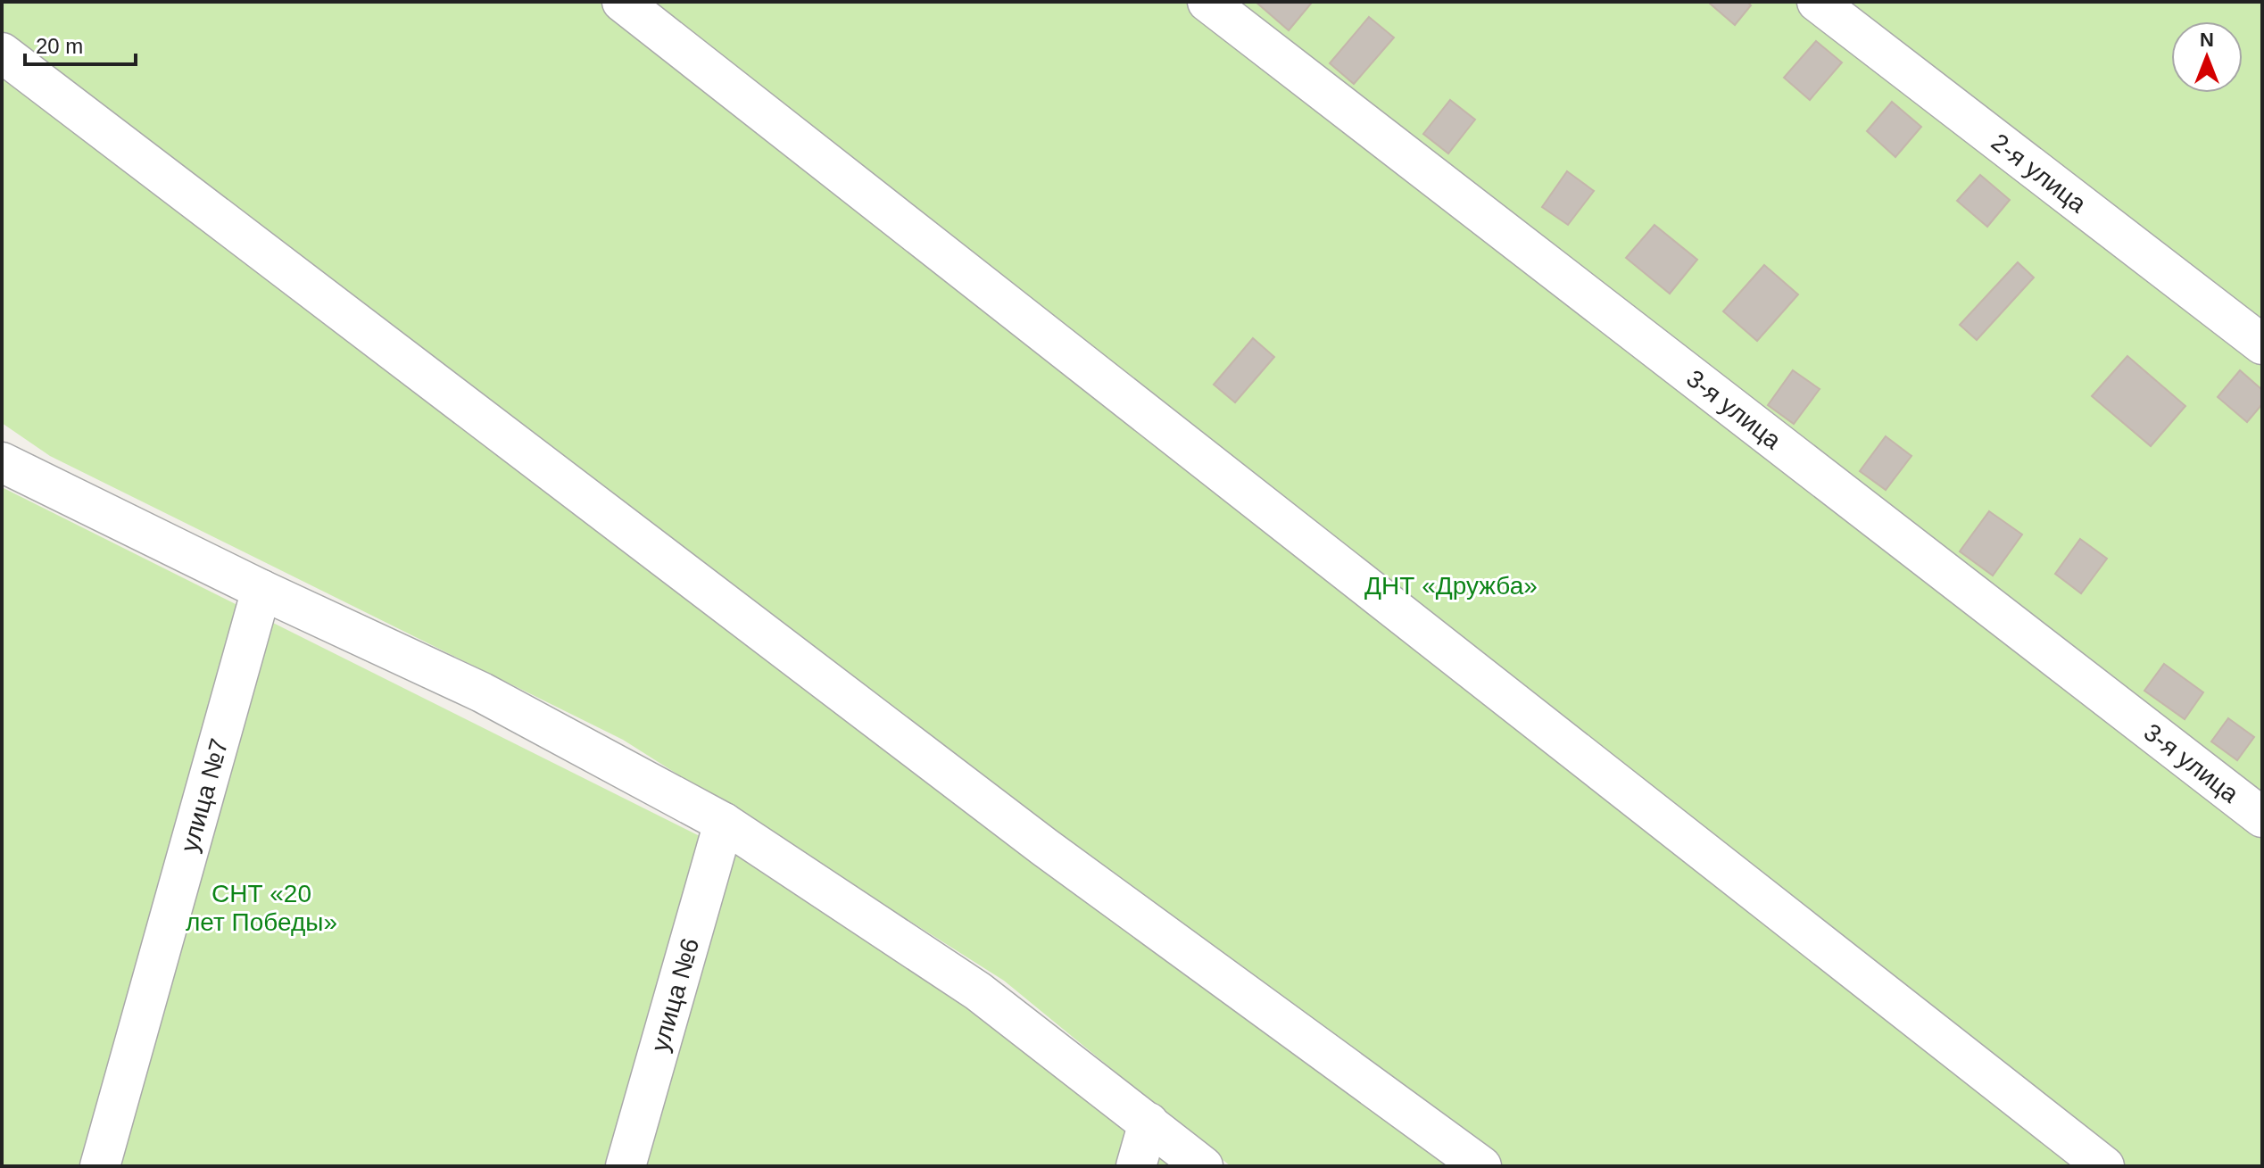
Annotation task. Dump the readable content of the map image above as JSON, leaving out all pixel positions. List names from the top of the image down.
{
  "streets": {
    "street": [
      "2-я улица",
      "3-я улица",
      "улица №7",
      "улица №6"
    ]
  },
  "parks": ["ДНТ «Дружба»", "СНТ «20 лет Победы»"],
  "scale_bar": "20 m",
  "north": "top"
}
